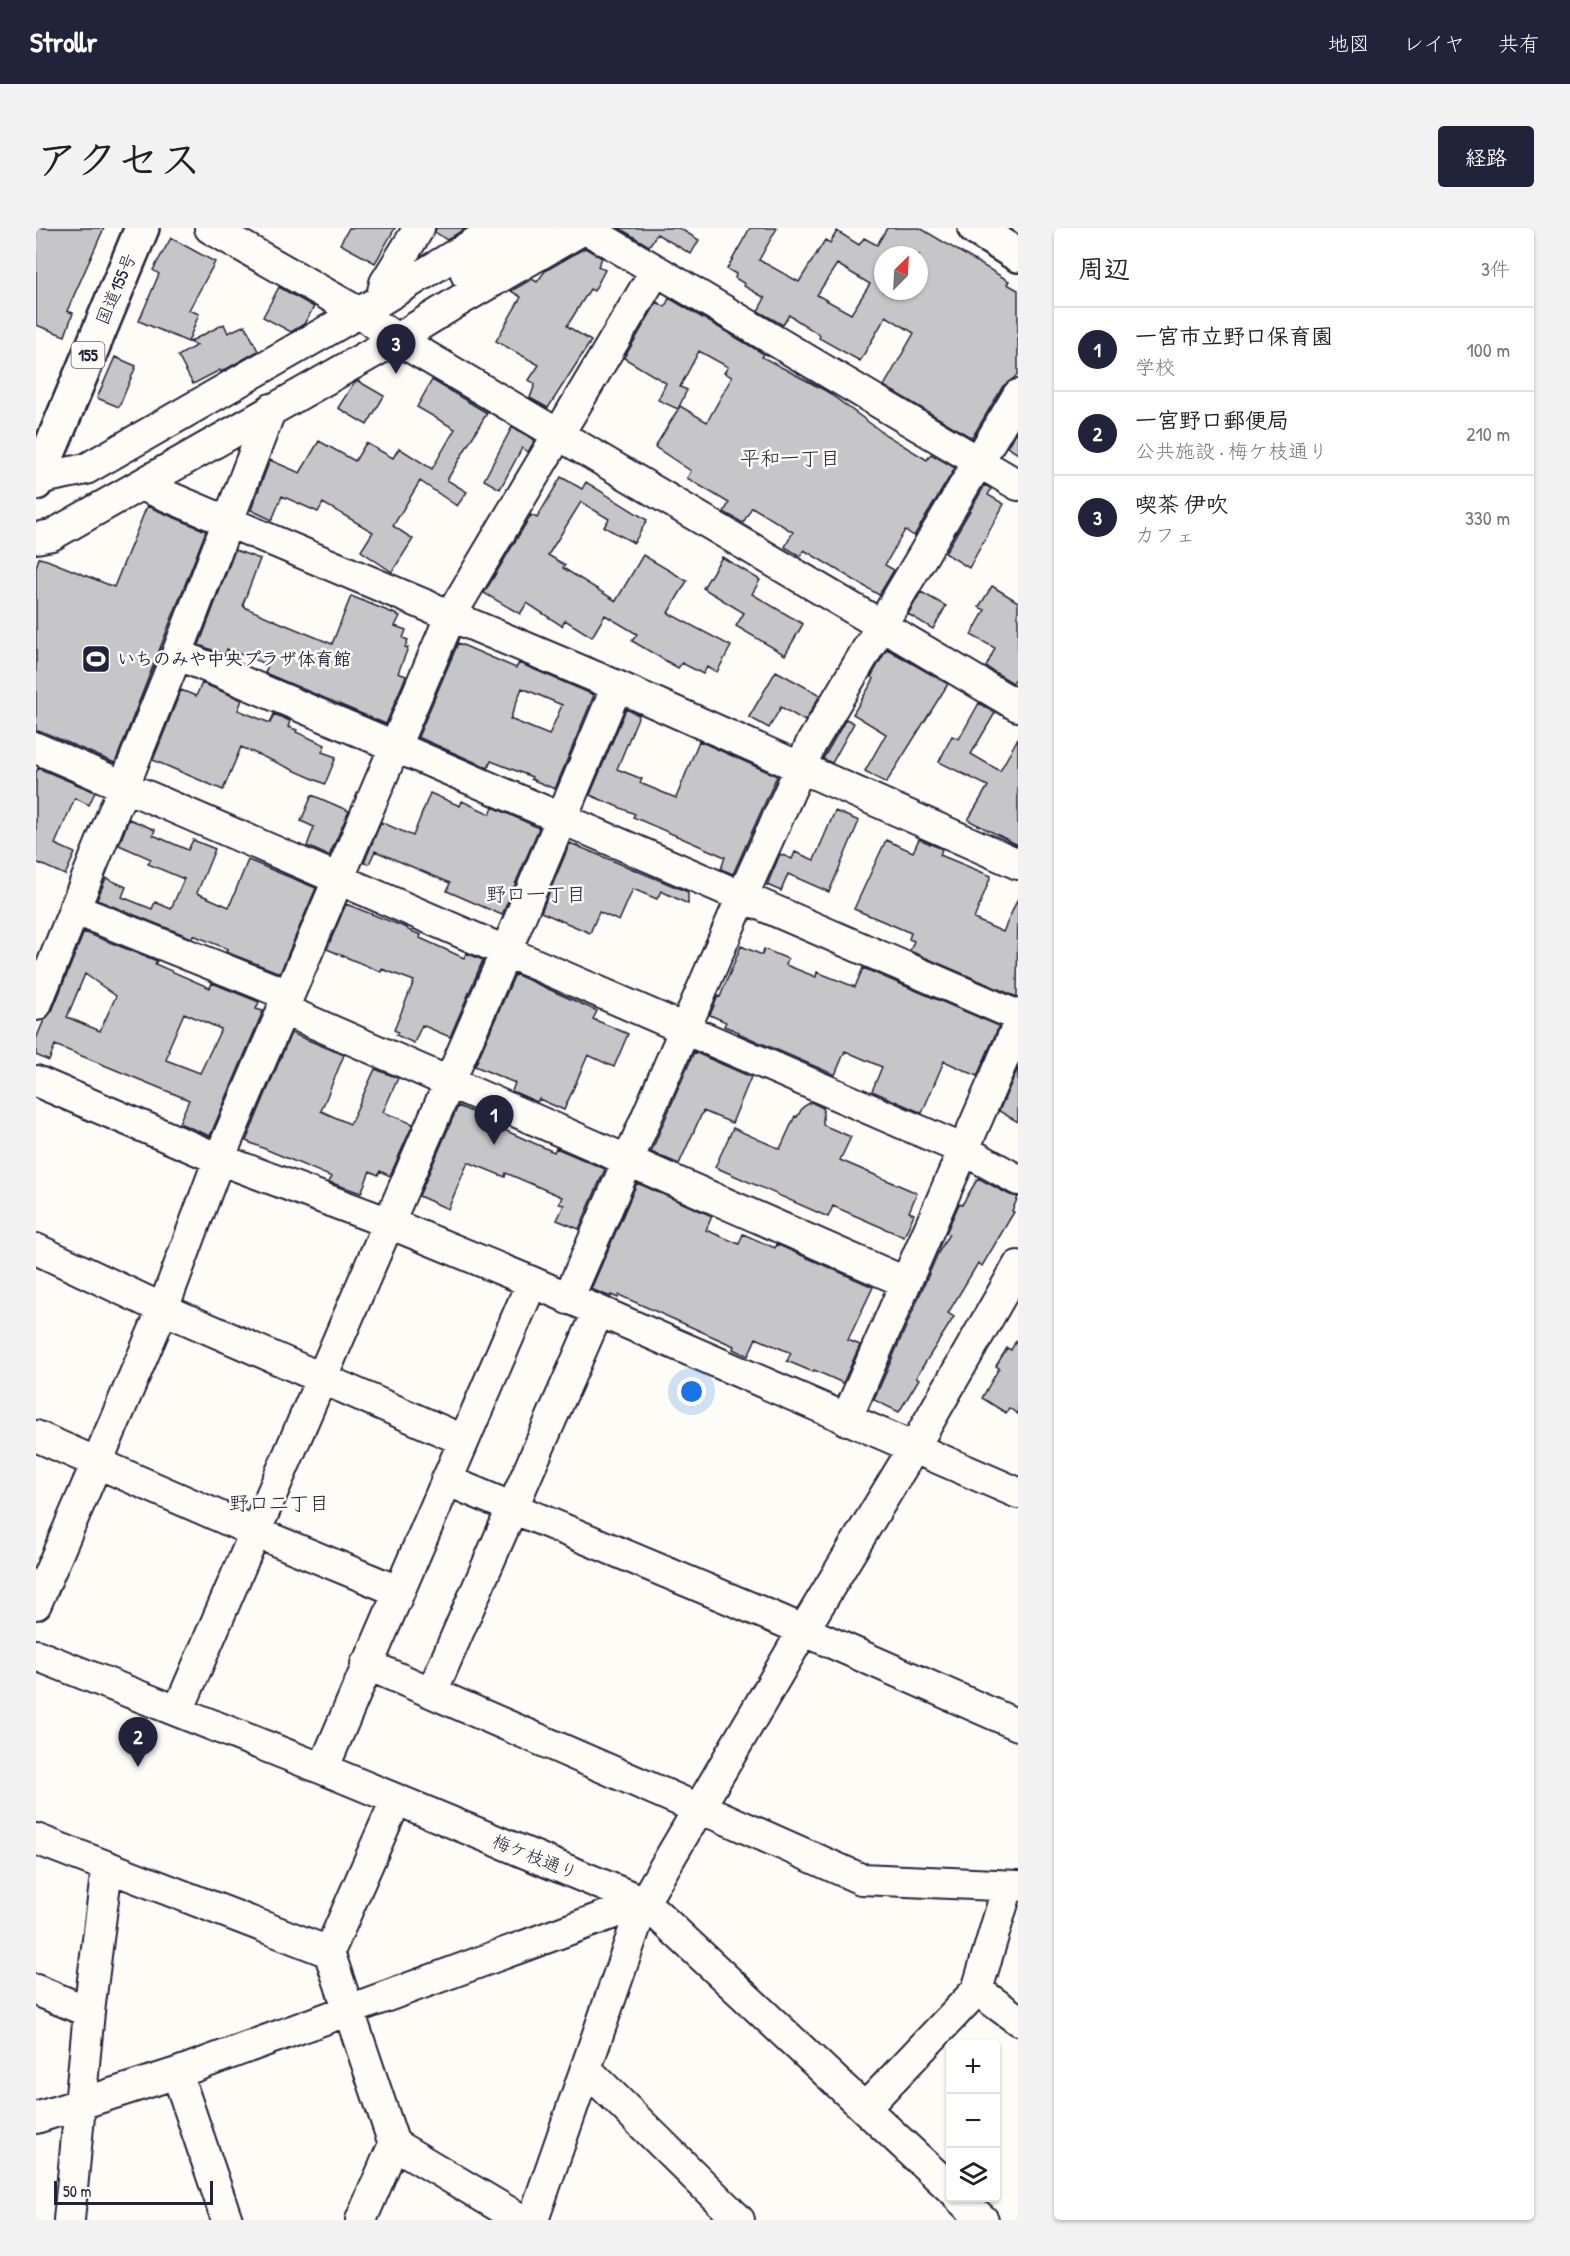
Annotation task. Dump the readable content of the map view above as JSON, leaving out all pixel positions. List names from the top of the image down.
{
  "streets": {
    "main road": ["国道155号", "155"],
    "street": ["梅ケ枝通り"]
  },
  "districts": ["平和一丁目", "野口一丁目", "野口二丁目"],
  "places": {
    "sports": ["いちのみや中央プラザ体育館"]
  },
  "scale_bar": "50 m",
  "north": "top right",
  "page": {
    "header": "Strollr",
    "nav": ["地図", "レイヤ", "共有"],
    "title": "アクセス",
    "buttons": "経路",
    "heading": ["周辺", "3件"],
    "list": [
      {
        "mark": "1",
        "name": "一宮市立野口保育園",
        "note": "学校",
        "value": "100 m"
      },
      {
        "mark": "2",
        "name": "一宮野口郵便局",
        "note": "公共施設 · 梅ケ枝通り",
        "value": "210 m"
      },
      {
        "mark": "3",
        "name": "喫茶 伊吹",
        "note": "カフェ",
        "value": "330 m"
      }
    ],
    "pins": ["3", "1", "2"],
    "map_buttons": ["+", "−"],
    "scale": "50 m"
  }
}
